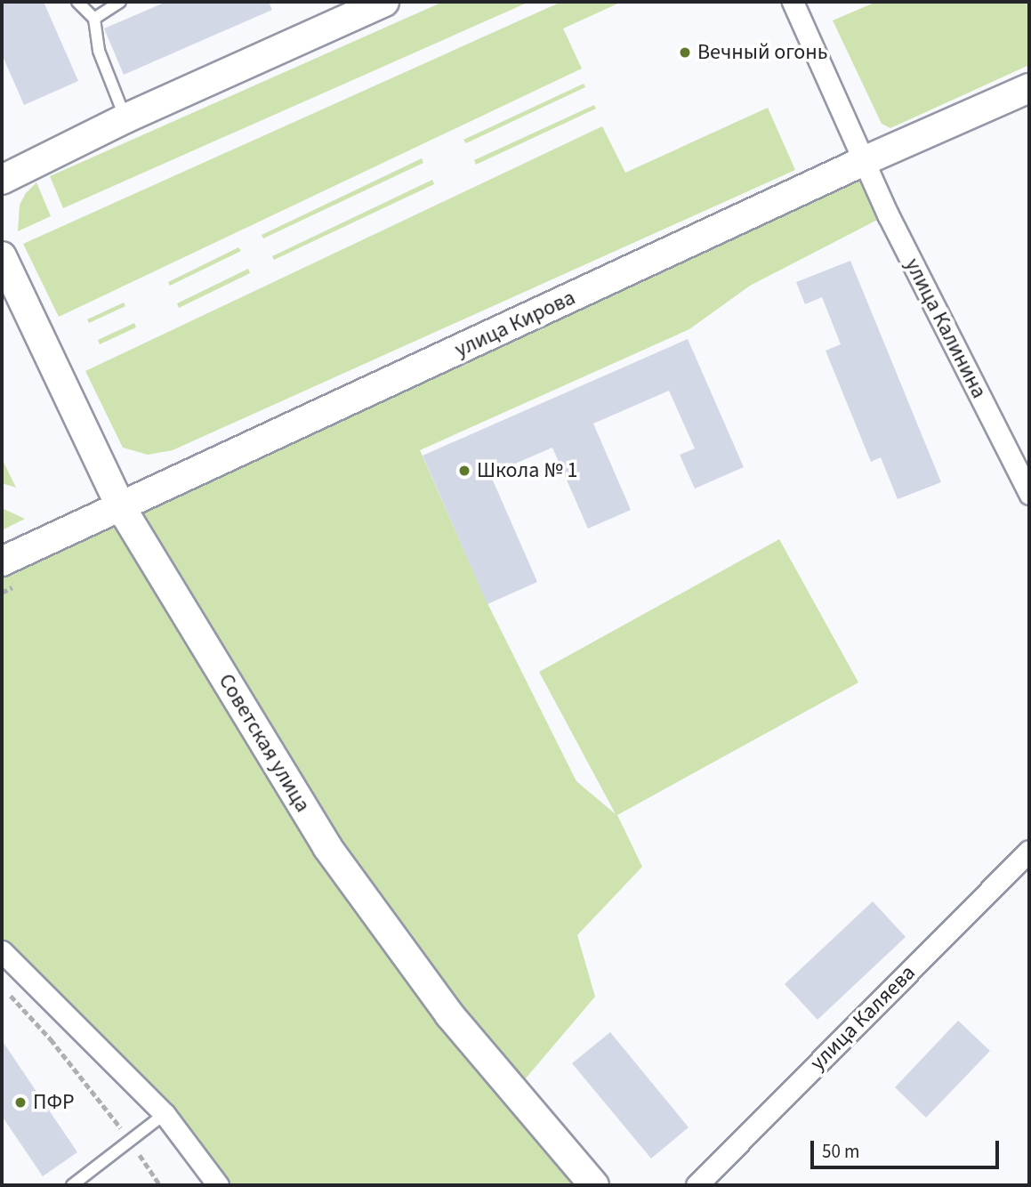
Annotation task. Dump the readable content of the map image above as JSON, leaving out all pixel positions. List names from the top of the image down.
{
  "streets": {
    "street": [
      "улица Кирова",
      "улица Калинина",
      "Советская улица",
      "улица Каляева"
    ]
  },
  "crossings": [
    ["улица Кирова", "улица Калинина"],
    ["улица Кирова", "Советская улица"]
  ],
  "places": ["Вечный огонь", "Школа № 1", "ПФР"],
  "scale_bar": "50 m"
}
